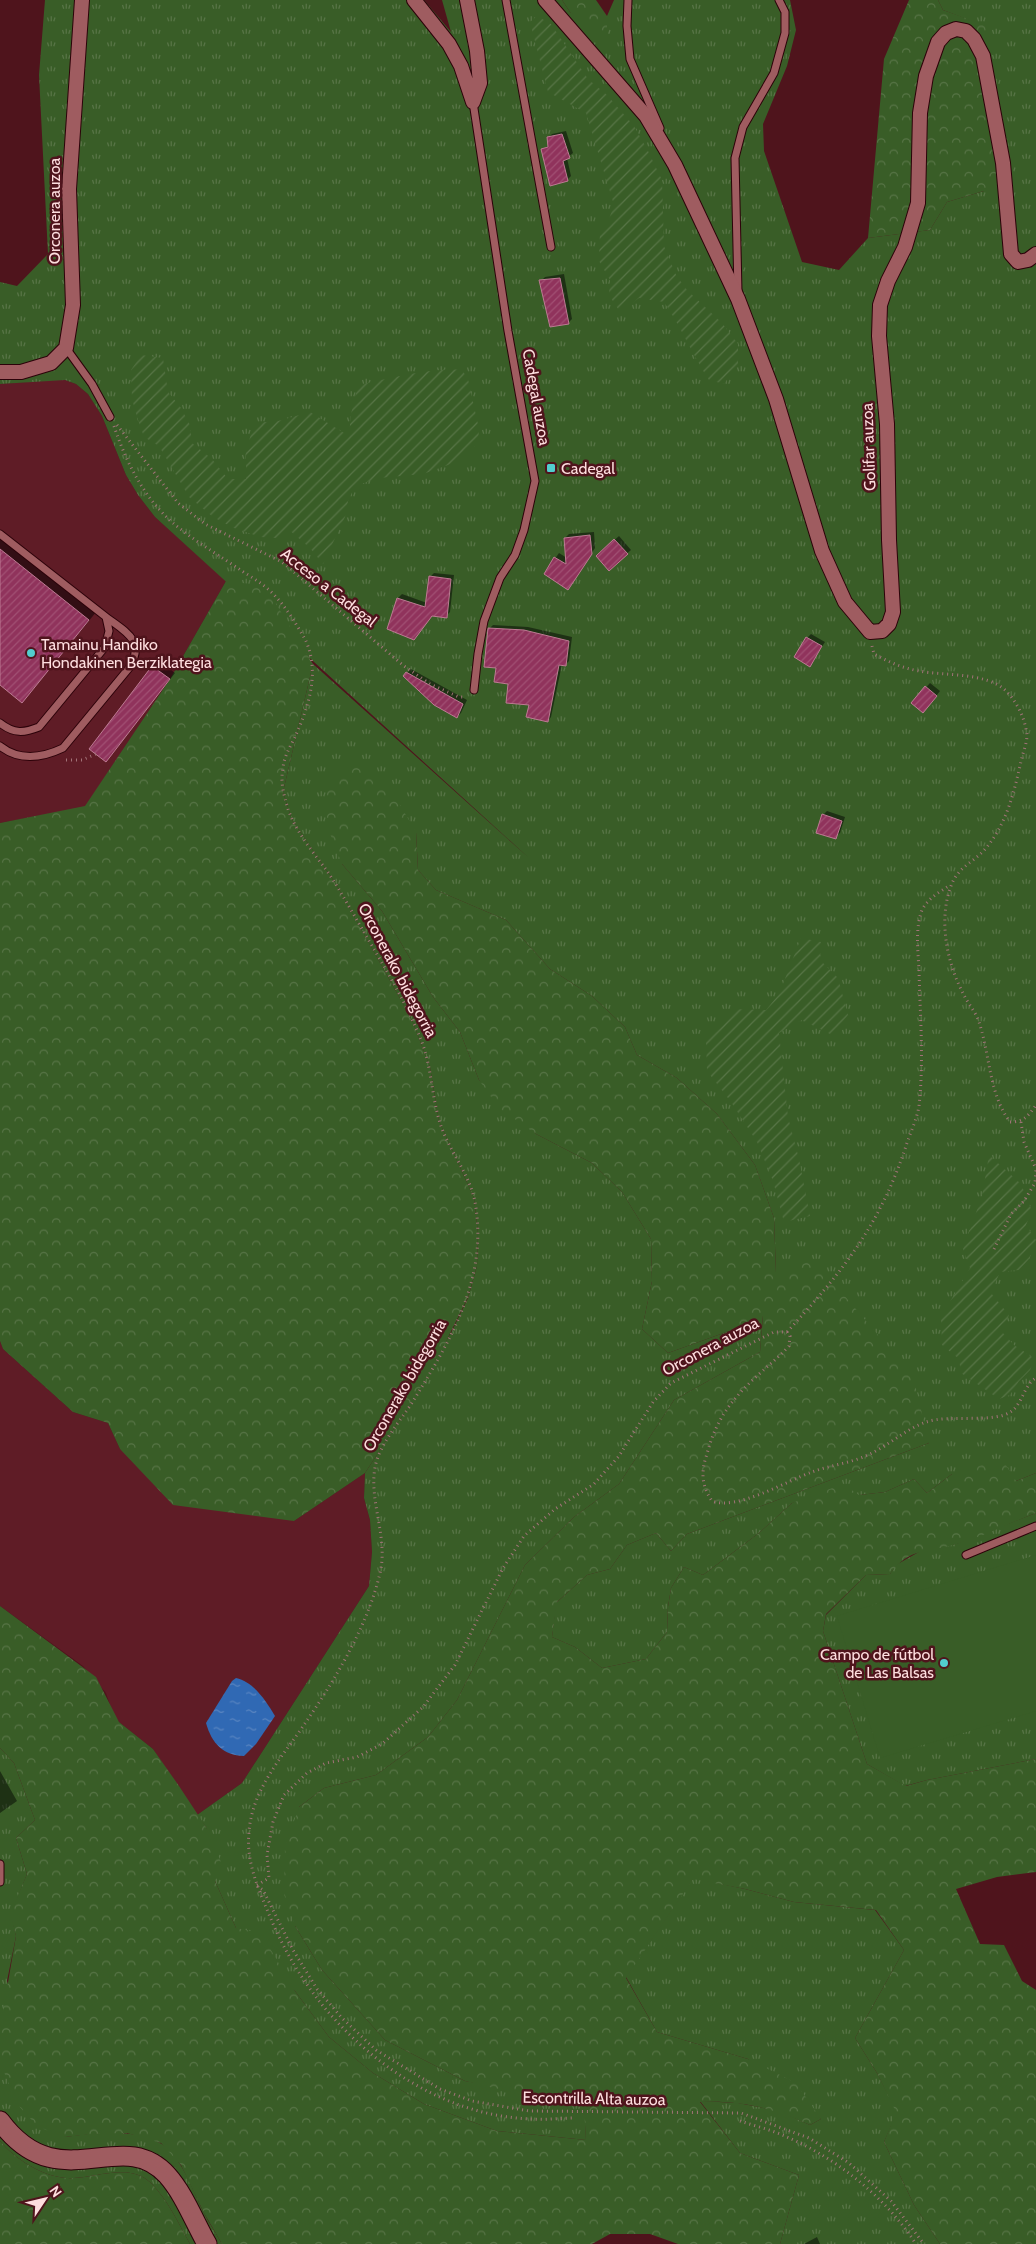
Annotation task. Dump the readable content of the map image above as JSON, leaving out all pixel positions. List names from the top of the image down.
{
  "streets": {
    "street": ["Orconera auzoa", "Cadegal auzoa", "Golifar auzoa"],
    "path": ["Acceso a Cadegal", "Orconerako bidegorria", "Escontrilla Alta auzoa"]
  },
  "crossings": [
    ["Orconera auzoa", "Orconerako bidegorria"],
    ["Orconera auzoa", "Escontrilla Alta auzoa"],
    ["Cadegal auzoa", "Acceso a Cadegal"],
    ["Acceso a Cadegal", "Orconerako bidegorria"],
    ["Orconerako bidegorria", "Escontrilla Alta auzoa"]
  ],
  "places": {
    "transit": ["Cadegal"],
    "other": ["Tamainu Handiko Hondakinen Berziklategia", "Campo de fútbol de Las Balsas"]
  },
  "north": "top right"
}
